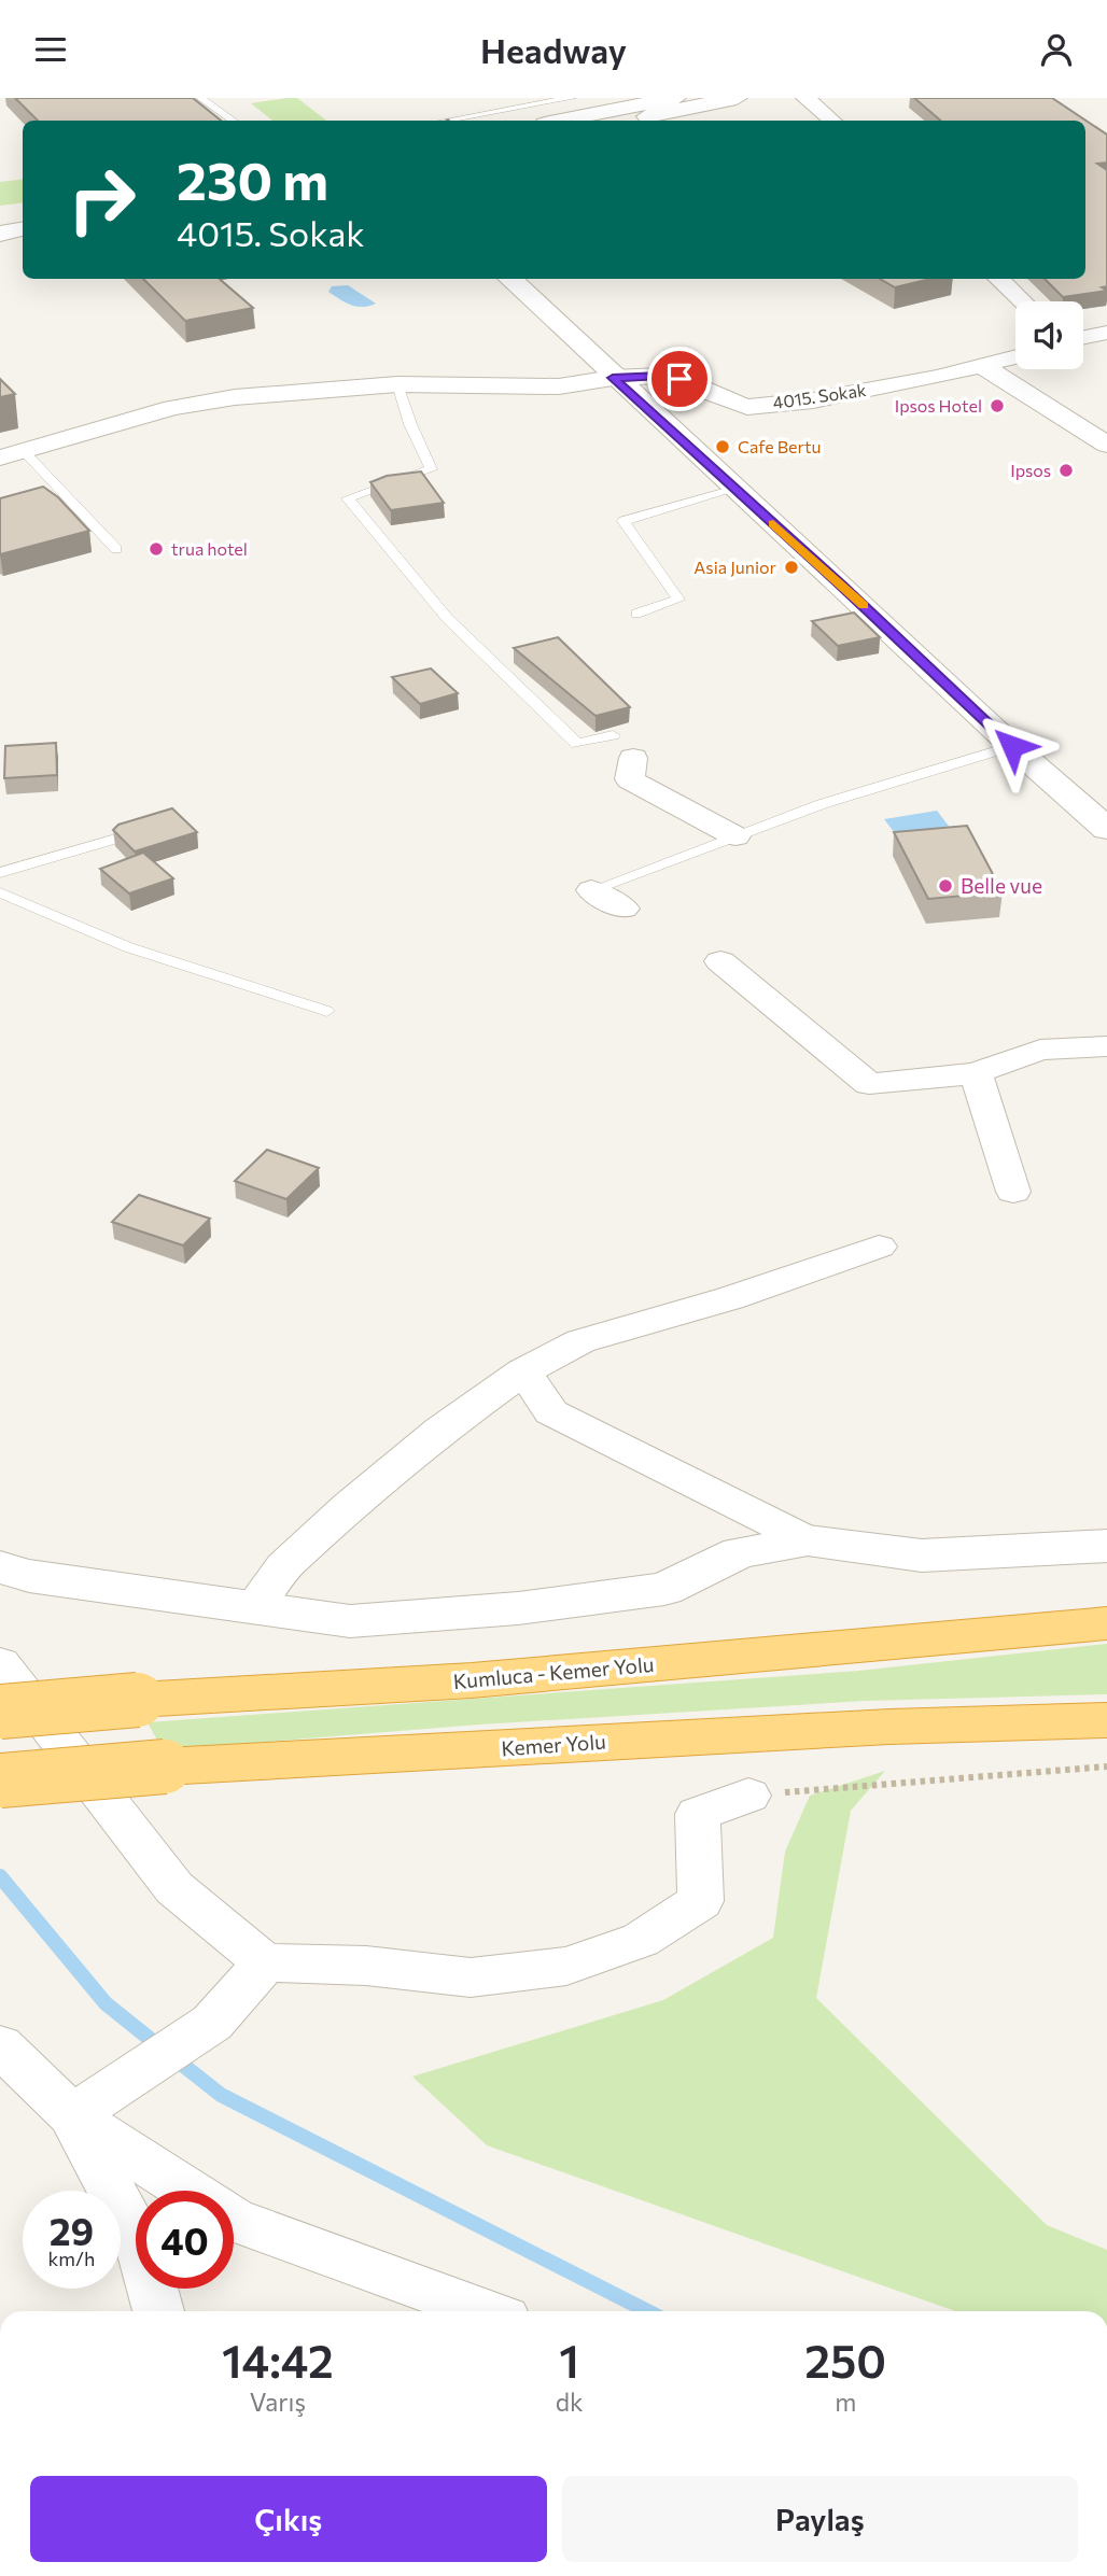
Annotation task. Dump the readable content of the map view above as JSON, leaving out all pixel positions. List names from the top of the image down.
{
  "streets": {
    "highway": ["Kumluca - Kemer Yolu", "Kemer Yolu"],
    "street": ["4015. Sokak"]
  },
  "places": [
    "Ipsos Hotel",
    "Cafe Bertu",
    "Ipsos",
    "trua hotel",
    "Asia Junior",
    "Belle vue"
  ],
  "page": {
    "header": "Headway",
    "turn": ["230 m", "4015. Sokak"],
    "speed": "29 km/h",
    "limit": "40",
    "eta": [
      "14:42",
      "Varış",
      "1",
      "dk",
      "250",
      "m"
    ],
    "buttons": ["Çıkış", "Paylaş"]
  }
}
